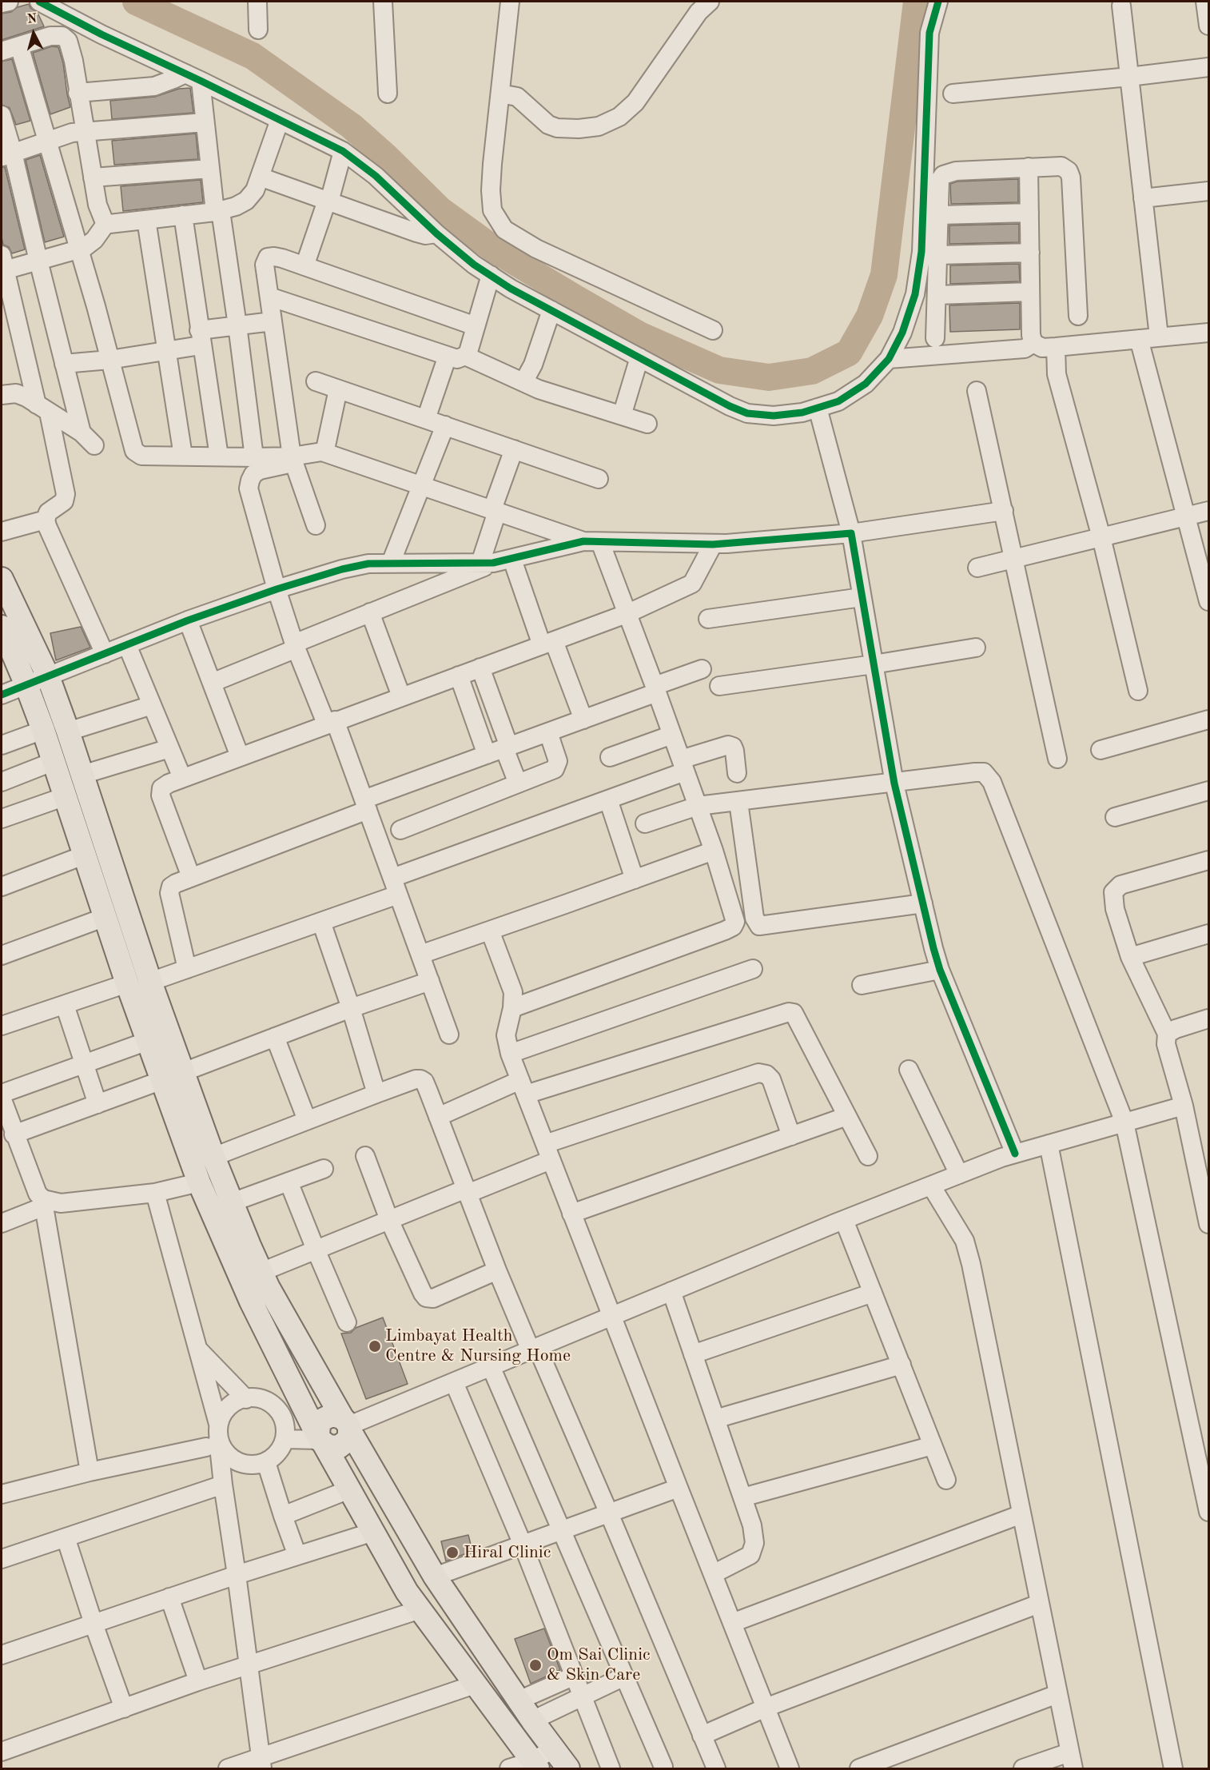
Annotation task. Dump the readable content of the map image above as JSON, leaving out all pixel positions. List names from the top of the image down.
{
  "places": ["Limbayat Health Centre & Nursing Home", "Hiral Clinic", "Om Sai Clinic & Skin Care"],
  "north": "top"
}
